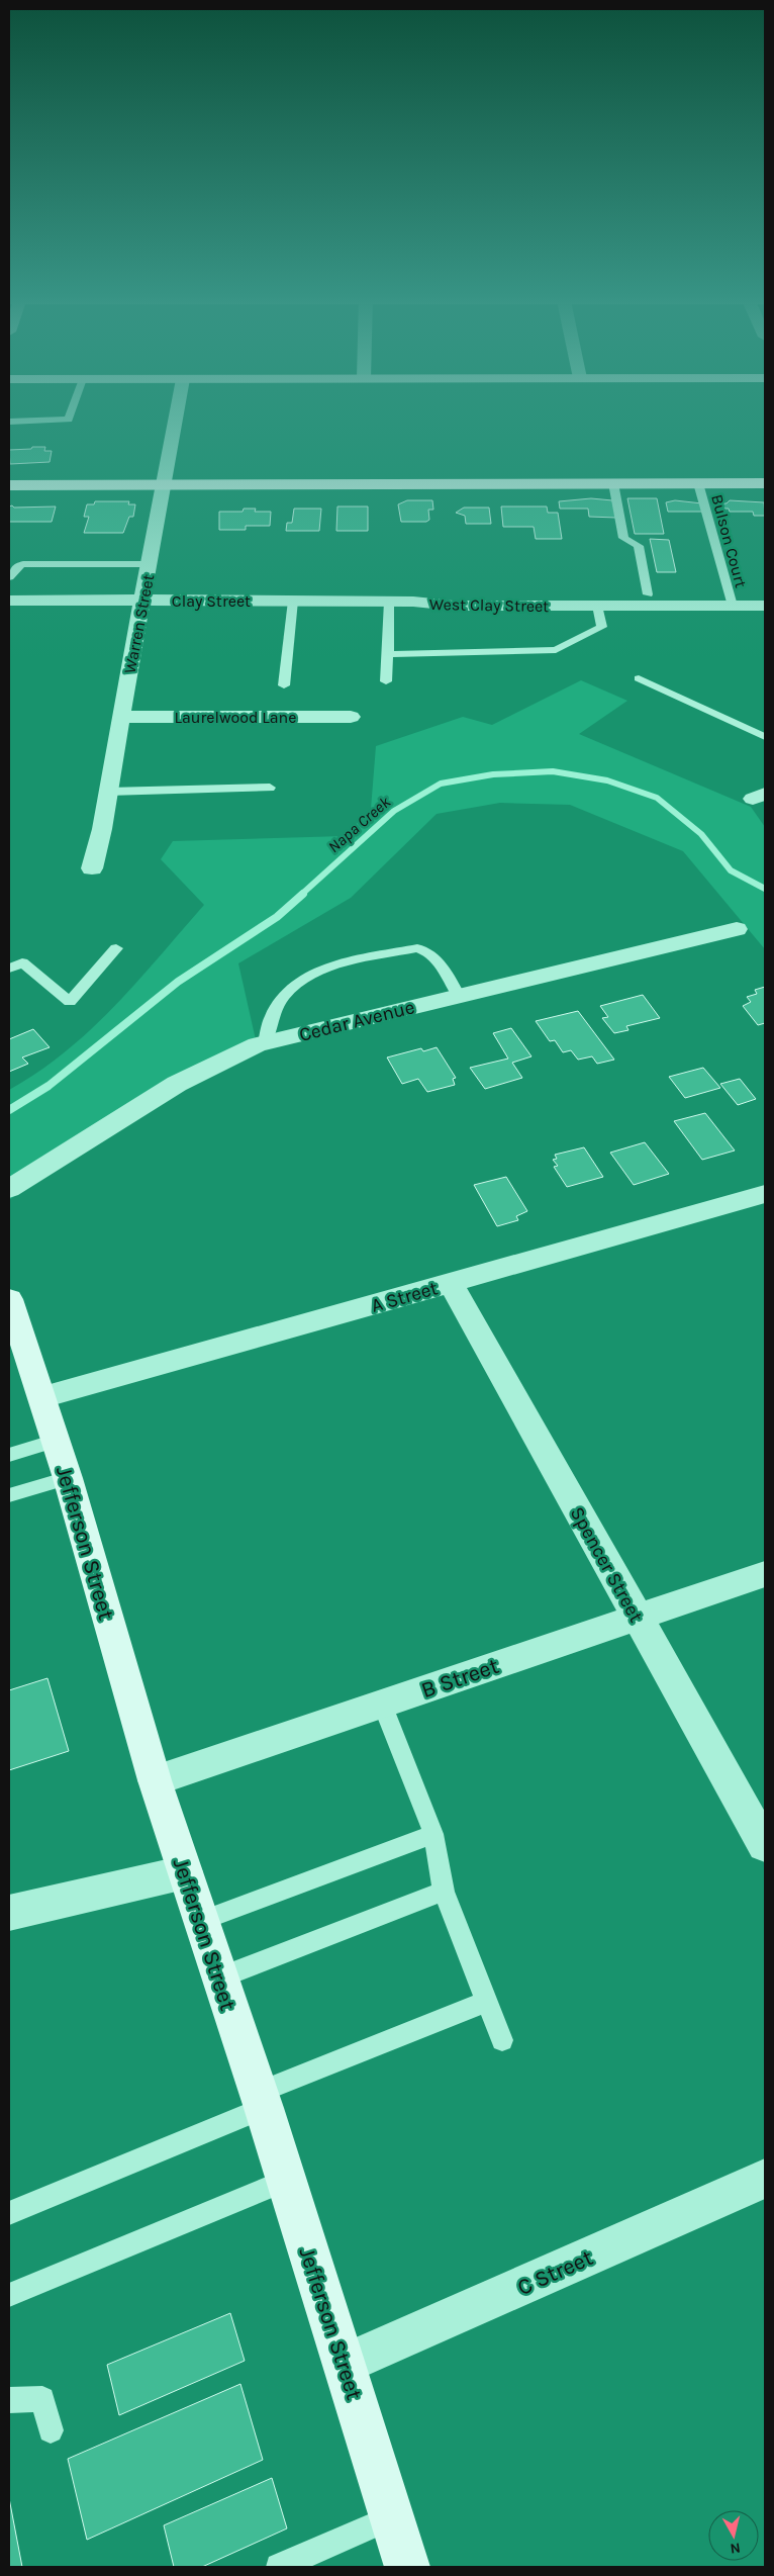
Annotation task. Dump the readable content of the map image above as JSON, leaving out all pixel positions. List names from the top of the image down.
{
  "streets": {
    "main road": ["Jefferson Street"],
    "street": [
      "Clay Street",
      "West Clay Street",
      "Warren Street",
      "Laurelwood Lane",
      "Cedar Avenue",
      "A Street",
      "Spencer Street",
      "B Street",
      "C Street"
    ],
    "lane": ["Bulson Court"]
  },
  "crossings": [
    ["Bulson Court", "West Clay Street"],
    ["Clay Street", "West Clay Street"],
    ["Clay Street", "Warren Street"],
    ["Warren Street", "Laurelwood Lane"],
    ["A Street", "Jefferson Street"],
    ["A Street", "Spencer Street"],
    ["Jefferson Street", "B Street"],
    ["Jefferson Street", "C Street"],
    ["Spencer Street", "B Street"]
  ],
  "water": ["Napa Creek"],
  "north": "bottom"
}
